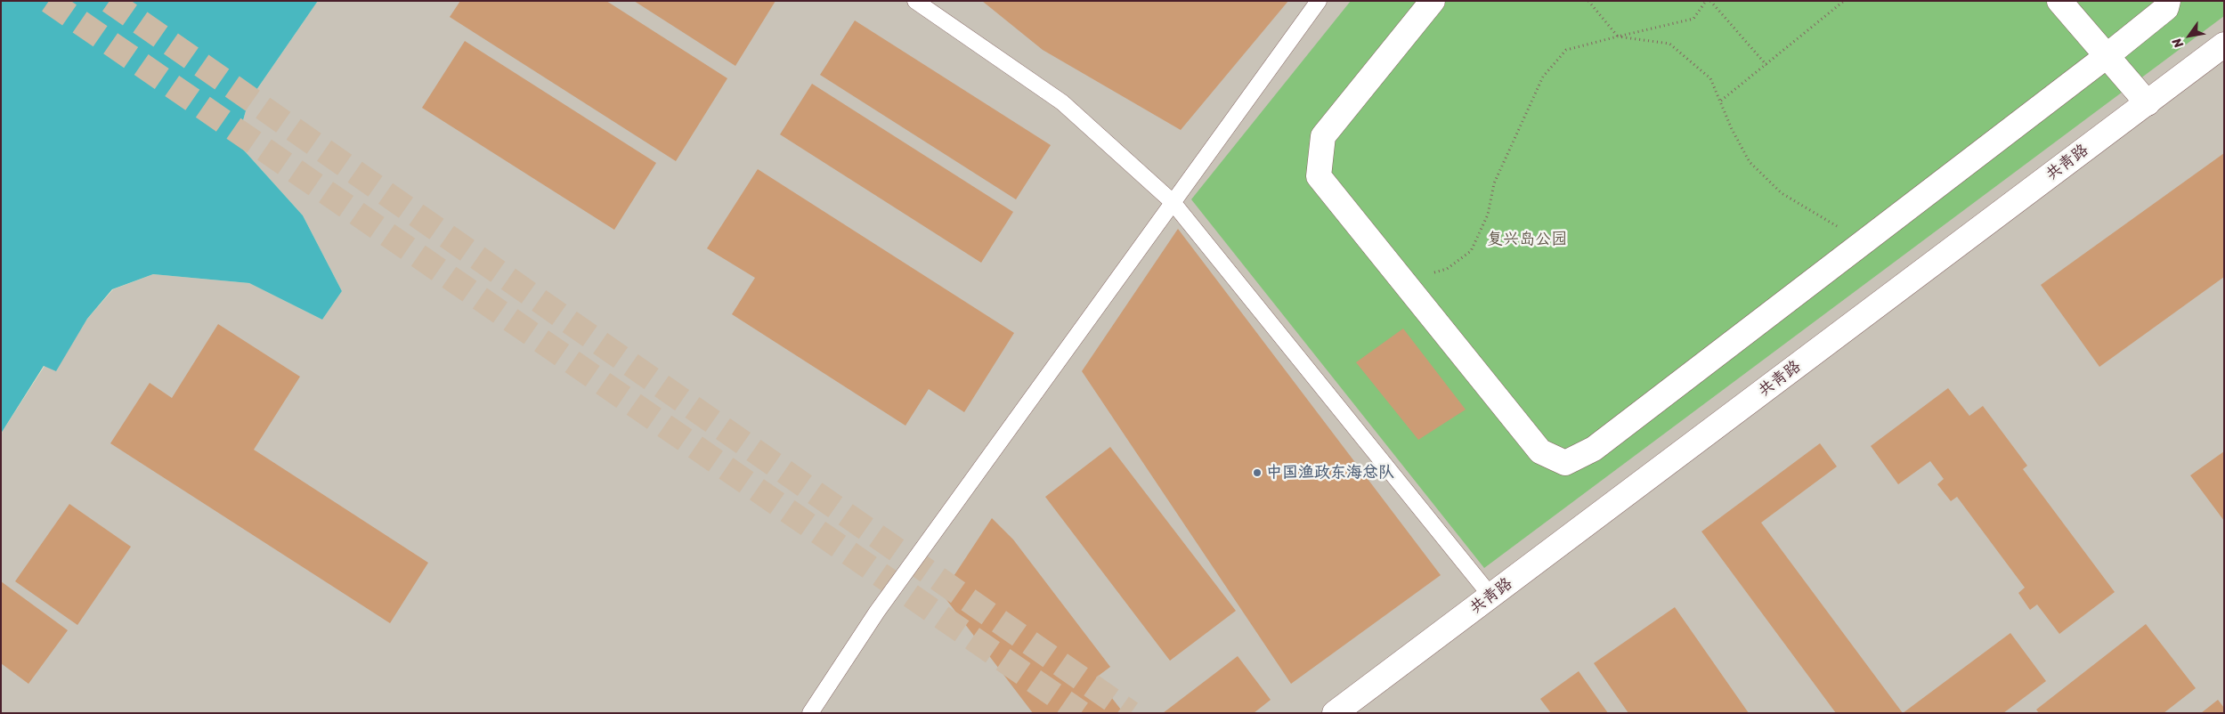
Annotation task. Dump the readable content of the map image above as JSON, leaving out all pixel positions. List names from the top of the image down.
{
  "streets": {
    "street": ["共青路"]
  },
  "parks": ["复兴岛公园"],
  "places": ["中国渔政东海总队"],
  "north": "bottom left"
}
